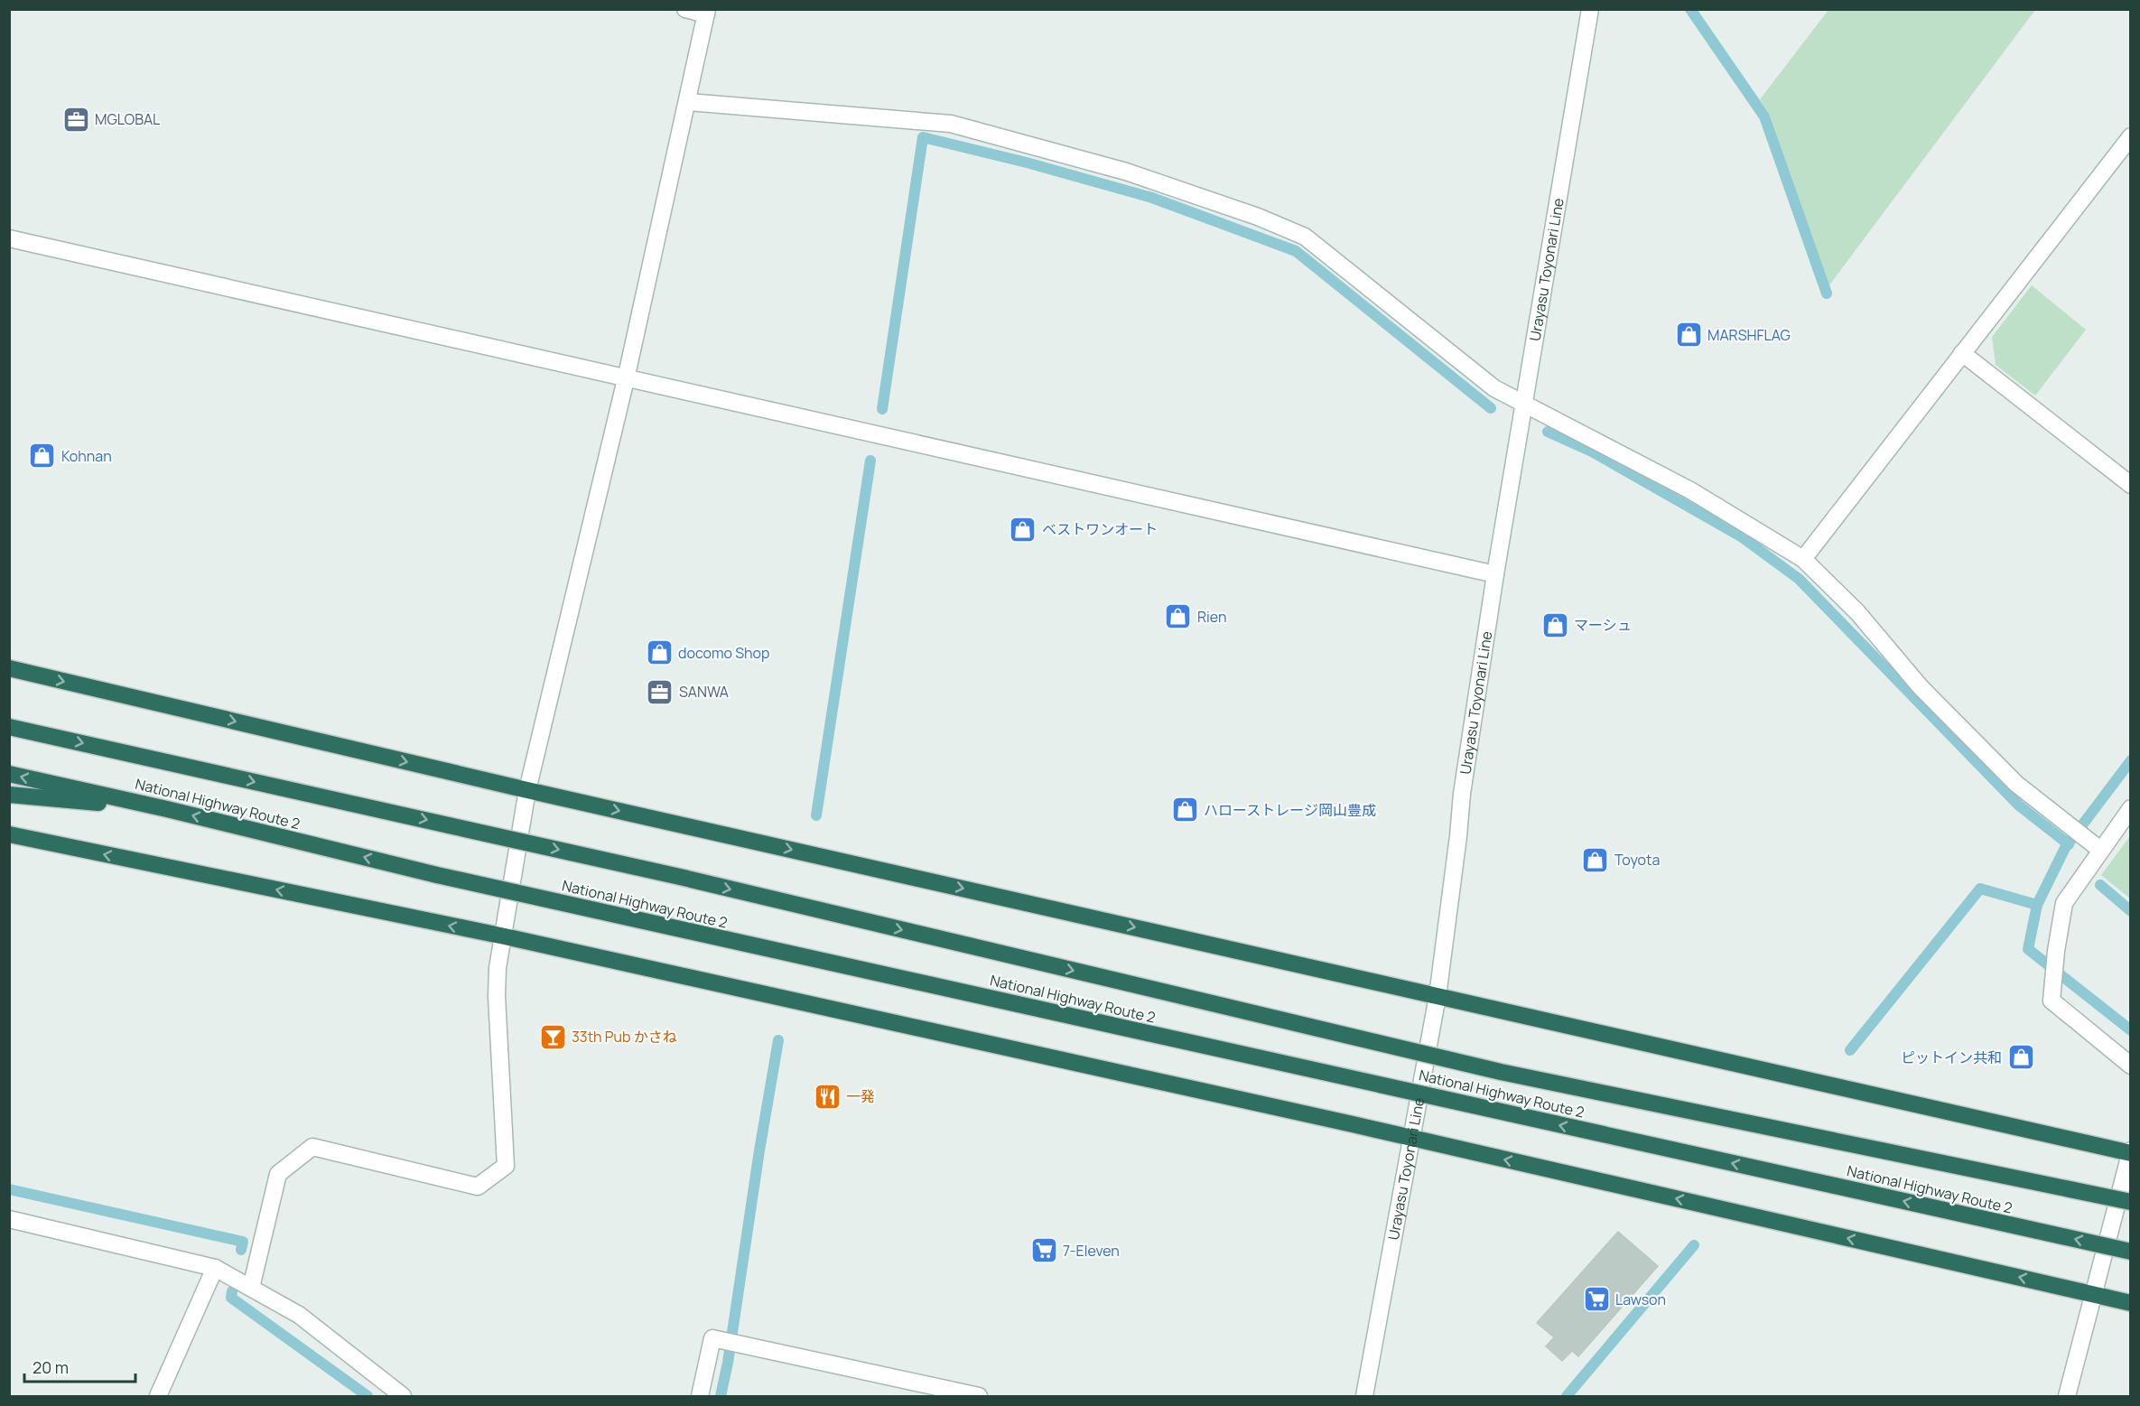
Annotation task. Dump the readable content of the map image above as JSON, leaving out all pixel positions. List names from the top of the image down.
{
  "streets": {
    "highway": ["National Highway Route 2"],
    "street": ["Urayasu Toyonari Line"]
  },
  "places": {
    "office": ["MGLOBAL", "SANWA"],
    "shop": [
      "MARSHFLAG",
      "Kohnan",
      "ベストワンオート",
      "Rien",
      "マーシュ",
      "docomo Shop",
      "ハローストレージ岡山豊成",
      "Toyota",
      "ピットイン共和"
    ],
    "bar": ["33th Pub かさね"],
    "restaurant": ["一発"],
    "supermarket": ["7-Eleven", "Lawson"]
  },
  "scale_bar": "20 m"
}
